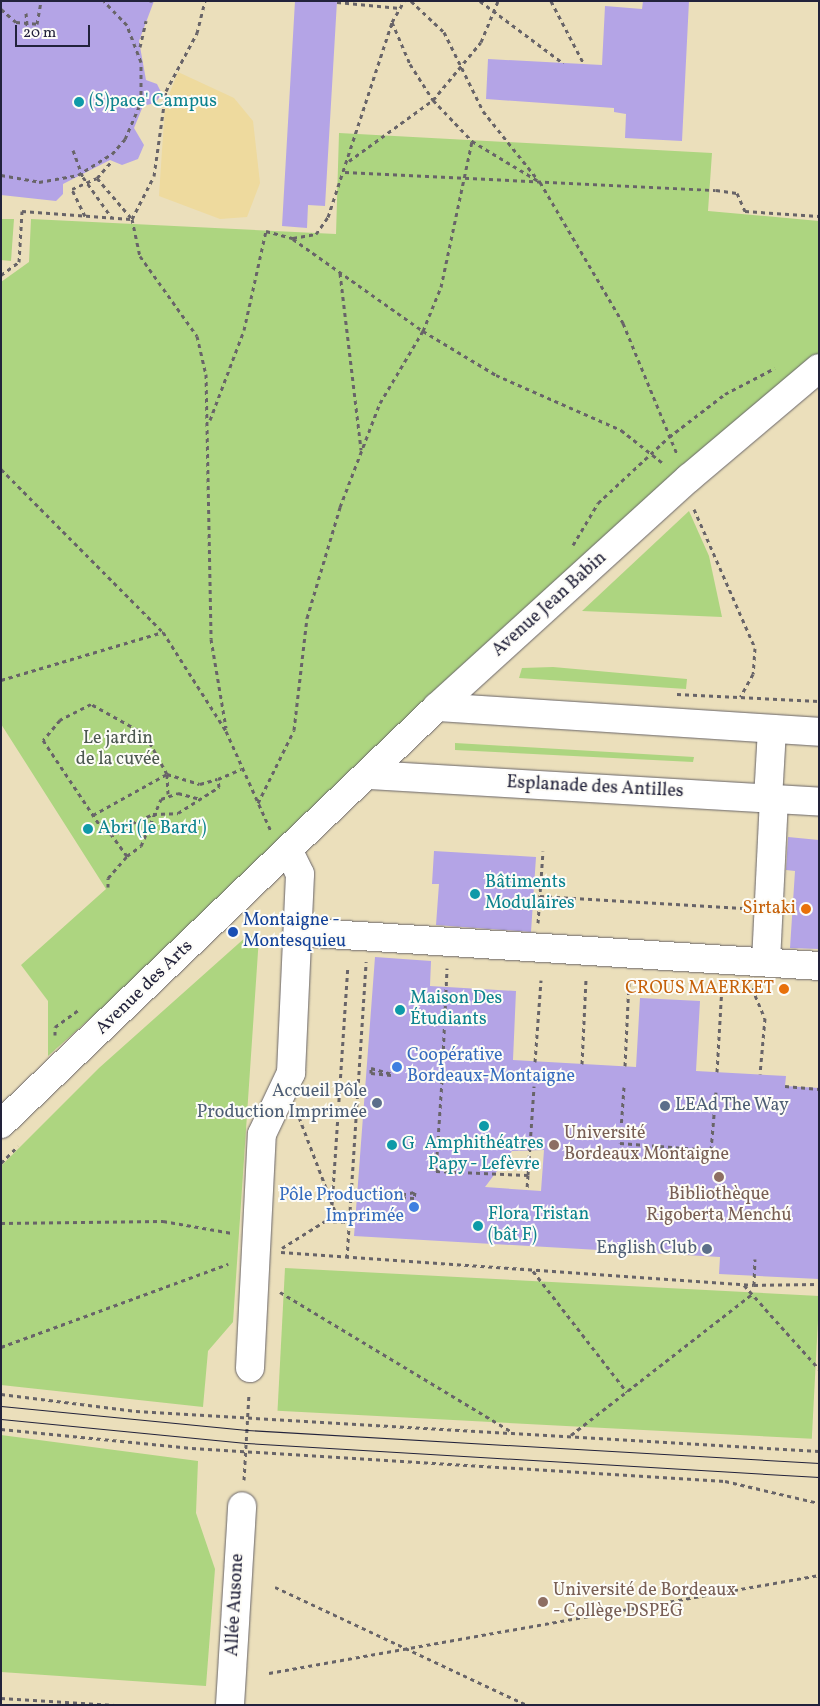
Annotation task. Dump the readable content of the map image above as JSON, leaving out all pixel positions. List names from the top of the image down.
{
  "streets": {
    "street": [
      "Avenue Jean Babin",
      "Esplanade des Antilles",
      "Avenue des Arts",
      "Allée Ausone"
    ]
  },
  "crossings": [
    ["Avenue Jean Babin", "Esplanade des Antilles"],
    ["Avenue Jean Babin", "Avenue des Arts"]
  ],
  "parks": ["Le jardin de la cuvée"],
  "places": [
    "(S)pace' Campus",
    "Abri (le Bard')",
    "Bâtiments Modulaires",
    "Sirtaki",
    "Montaigne - Montesquieu",
    "CROUS MAERKET",
    "Maison Des Étudiants",
    "Coopérative Bordeaux-Montaigne",
    "Accueil Pôle Production Imprimée",
    "LEAd The Way",
    "Amphithéatres Papy - Lefèvre",
    "G",
    "Université Bordeaux Montaigne",
    "Bibliothèque Rigoberta Menchú",
    "Pôle Production Imprimée",
    "Flora Tristan (bât F)",
    "English Club",
    "Université de Bordeaux - Collège DSPEG"
  ],
  "scale_bar": "20 m"
}
